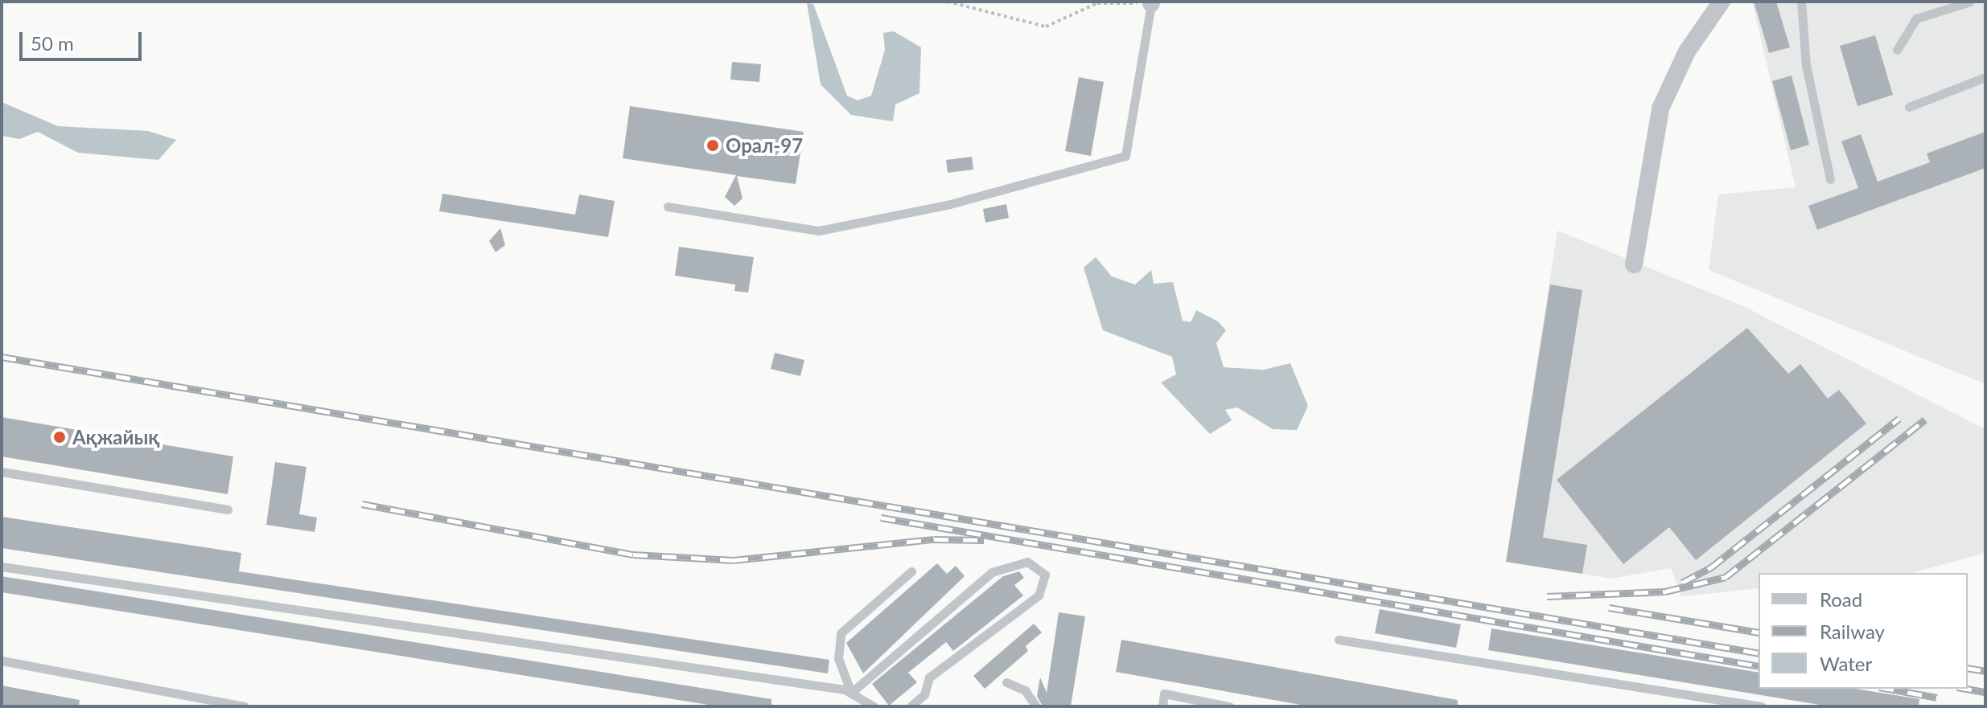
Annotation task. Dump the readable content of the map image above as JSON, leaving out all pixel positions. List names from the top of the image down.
{
  "places": ["Орал-97", "Ақжайық"],
  "legend": ["Road", "Railway", "Water"],
  "scale_bar": "50 m"
}
